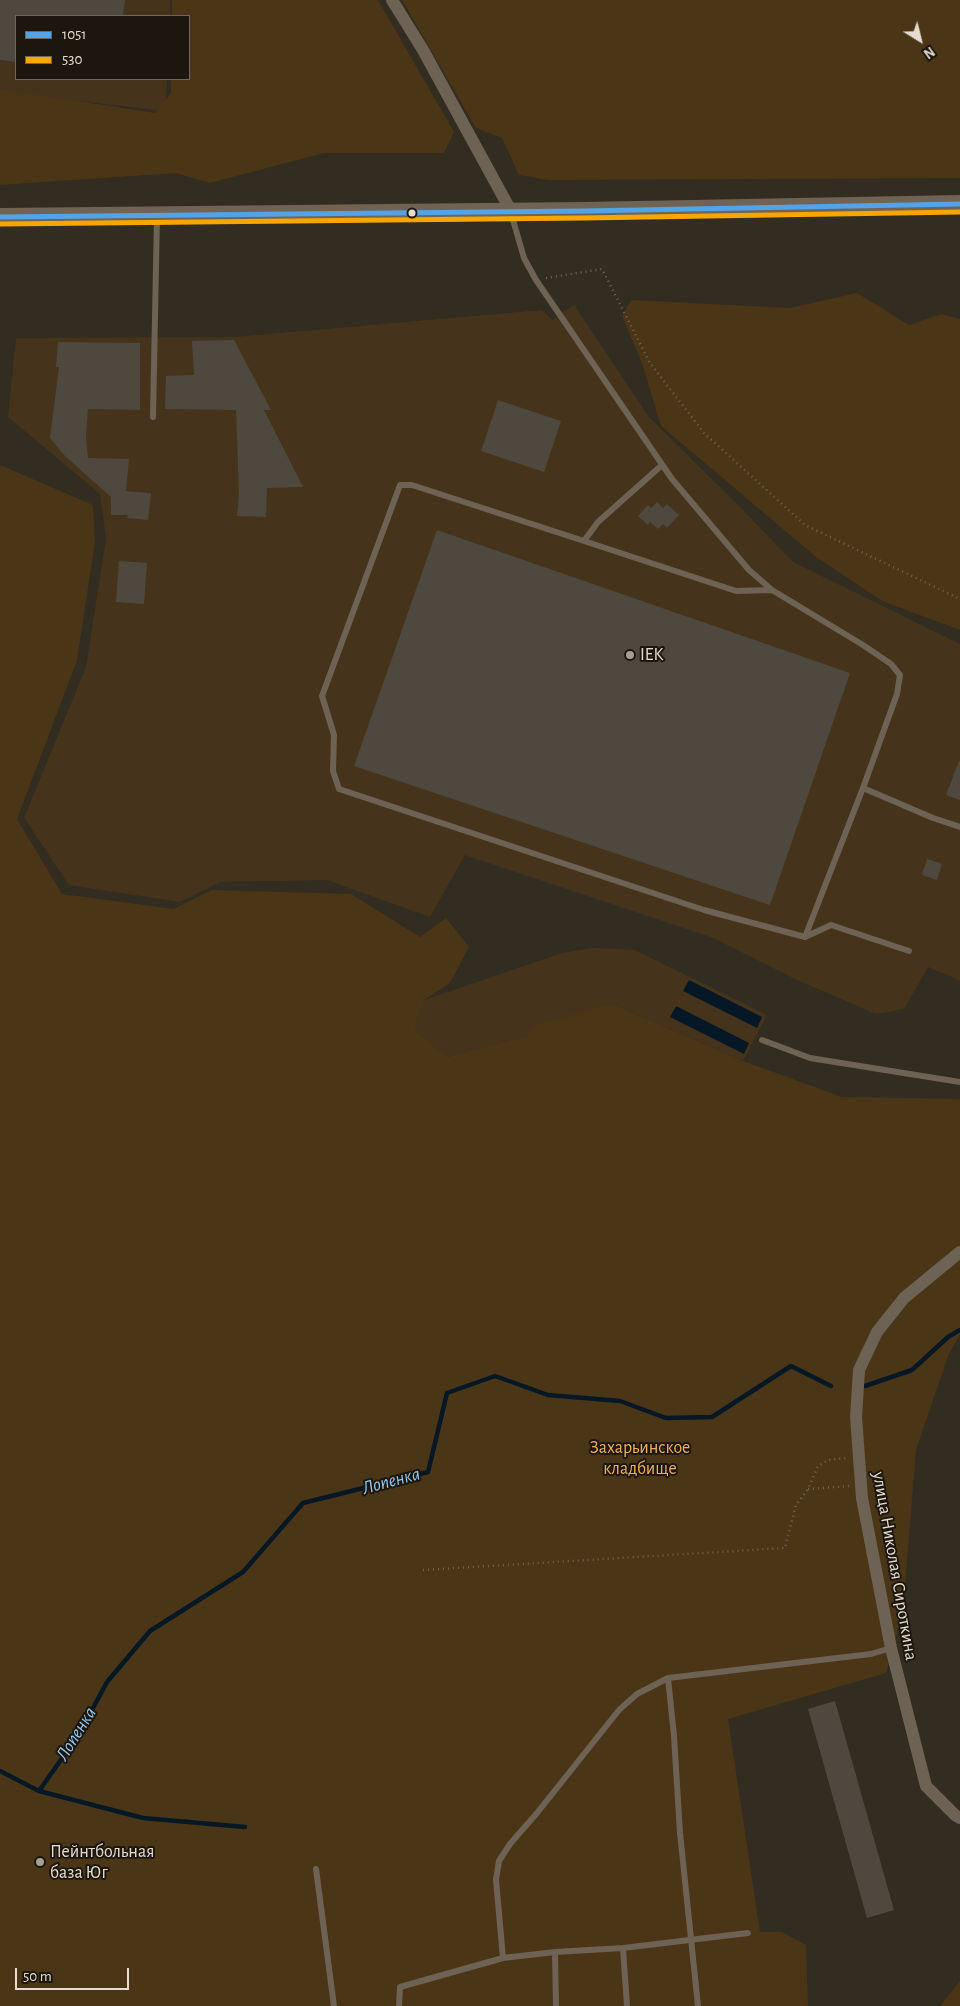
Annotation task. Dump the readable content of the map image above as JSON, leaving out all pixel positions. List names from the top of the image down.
{
  "streets": {
    "street": ["улица Николая Сироткина"]
  },
  "water": ["Лопенка"],
  "parks": ["Захарьинское кладбище"],
  "places": ["IEK", "Пейнтбольная база Юг"],
  "lines": ["transit line 1051", "transit line 530"],
  "legend": ["1051", "530"],
  "scale_bar": "50 m",
  "north": "bottom right"
}
